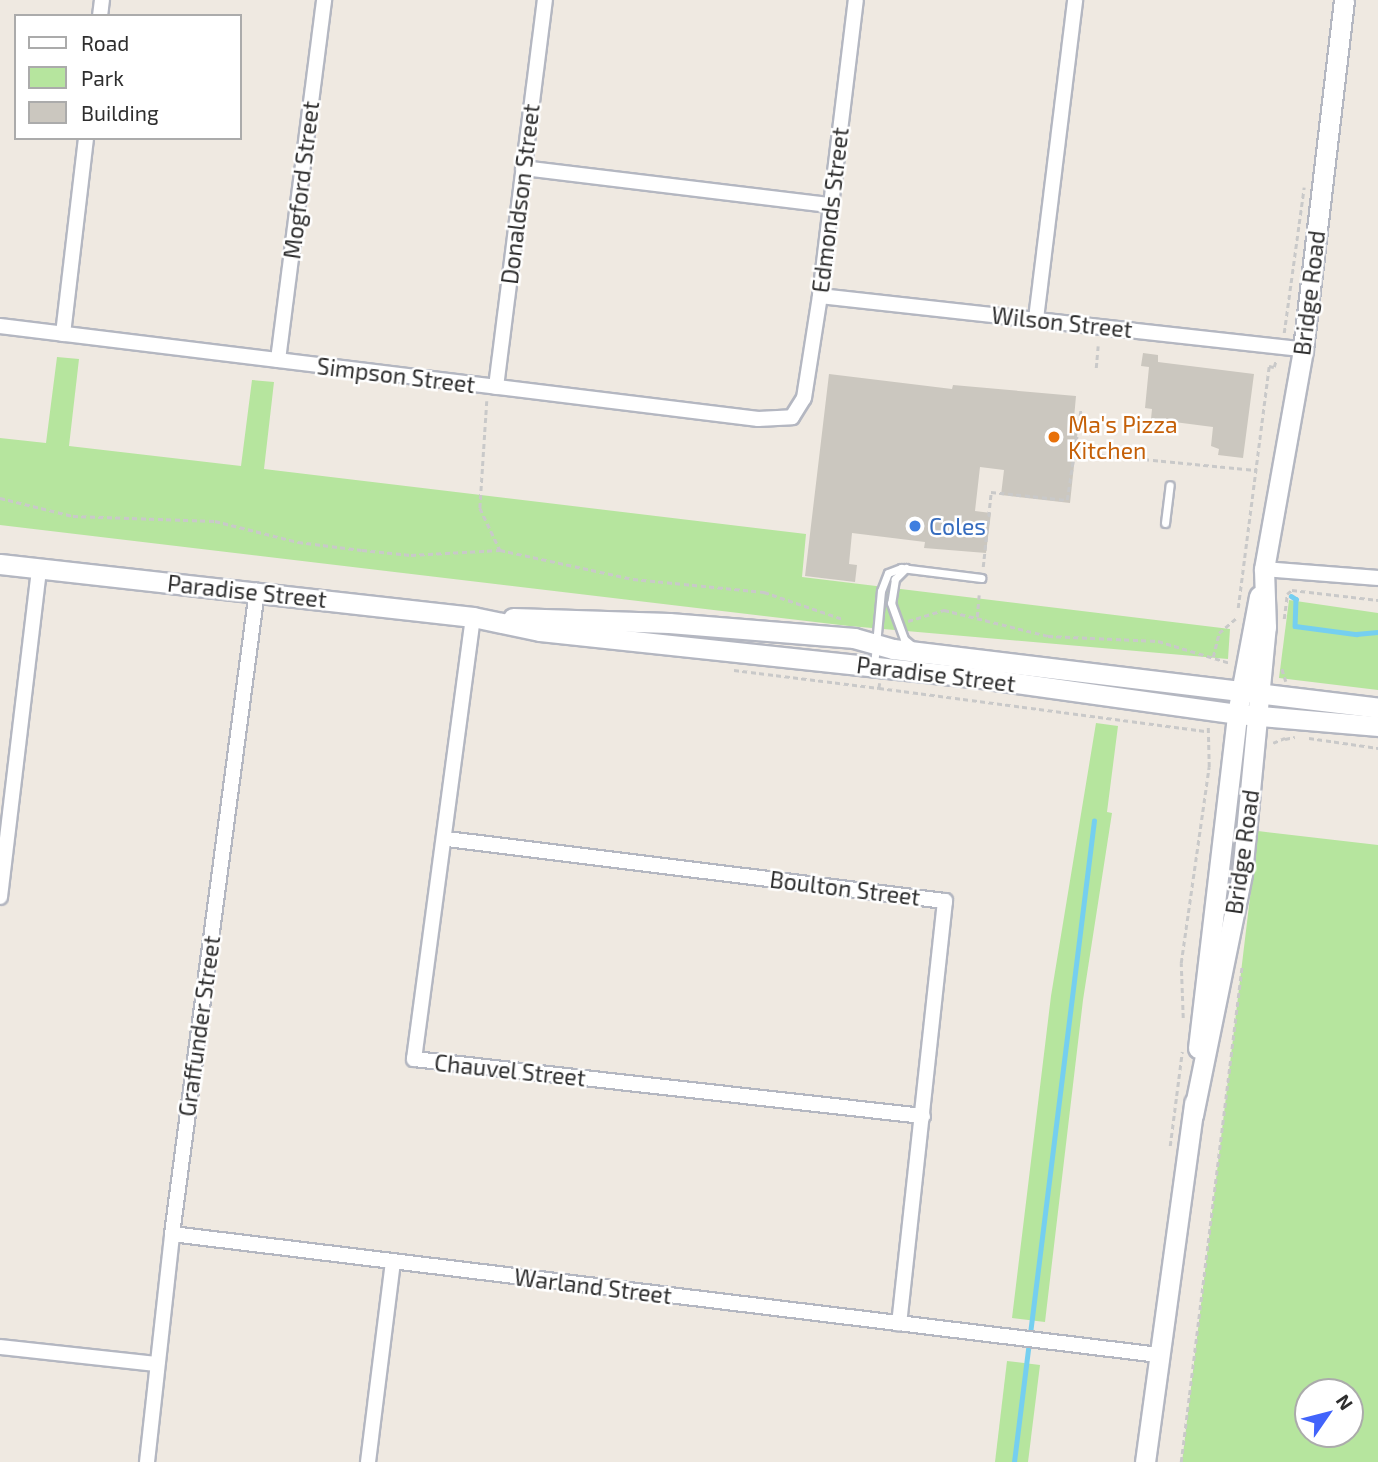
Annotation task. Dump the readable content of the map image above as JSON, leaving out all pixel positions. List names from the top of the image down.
{
  "streets": {
    "street": [
      "Mogford Street",
      "Donaldson Street",
      "Edmonds Street",
      "Bridge Road",
      "Wilson Street",
      "Simpson Street",
      "Paradise Street",
      "Boulton Street",
      "Graffunder Street",
      "Chauvel Street",
      "Warland Street"
    ]
  },
  "crossings": [
    ["Mogford Street", "Simpson Street"],
    ["Donaldson Street", "Simpson Street"],
    ["Edmonds Street", "Wilson Street"],
    ["Edmonds Street", "Simpson Street"],
    ["Bridge Road", "Wilson Street"],
    ["Bridge Road", "Paradise Street"],
    ["Bridge Road", "Warland Street"],
    ["Paradise Street", "Graffunder Street"],
    ["Paradise Street", "Chauvel Street"],
    ["Boulton Street", "Chauvel Street"],
    ["Boulton Street", "Warland Street"],
    ["Graffunder Street", "Warland Street"]
  ],
  "places": ["Ma's Pizza Kitchen", "Coles"],
  "legend": ["Road", "Park", "Building"],
  "north": "top right"
}
